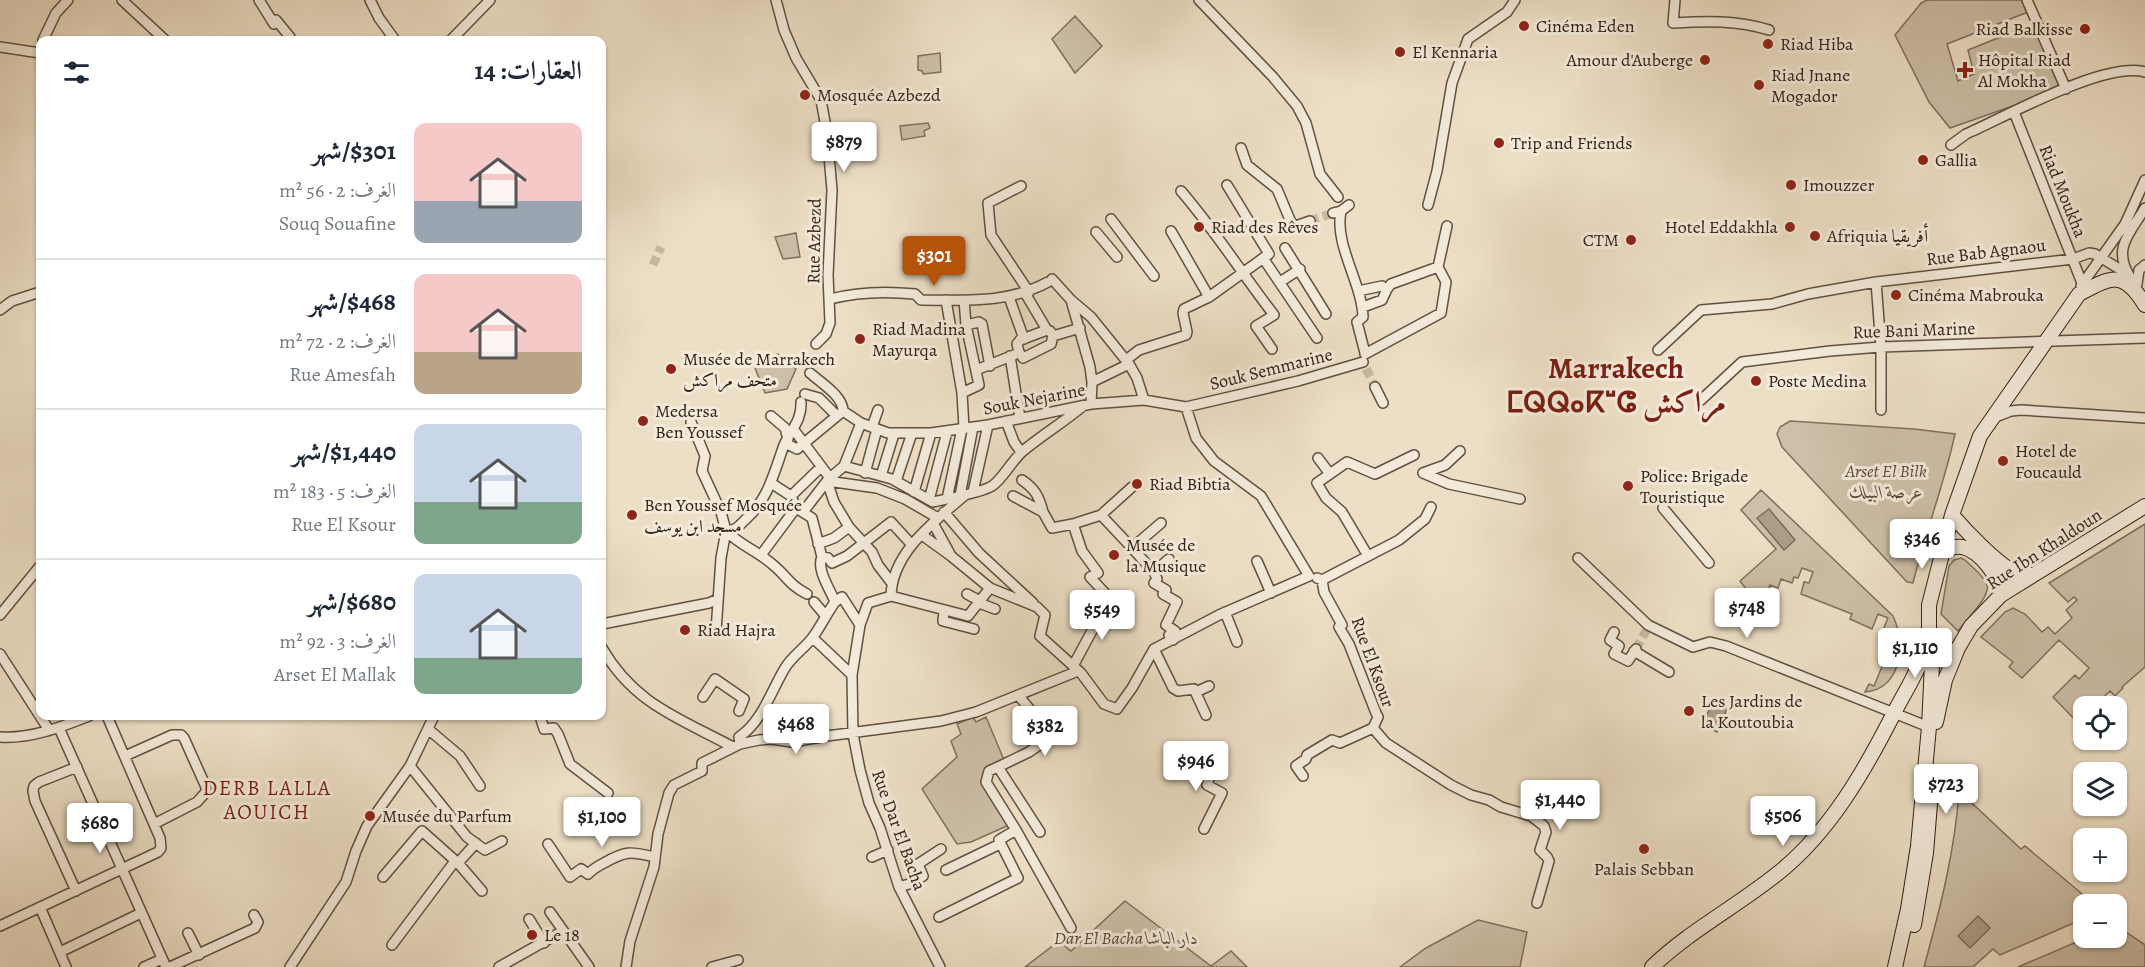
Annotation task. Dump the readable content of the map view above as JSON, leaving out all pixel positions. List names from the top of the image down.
{
  "streets": {
    "main road": ["Rue Ibn Khaldoun"],
    "street": [
      "Riad Moukha",
      "Rue Azbezd",
      "Rue Bab Agnaou",
      "Rue Bani Marine",
      "Souk Semmarine",
      "Souk Nejarine",
      "Rue El Ksour",
      "Rue Dar El Bacha"
    ]
  },
  "crossings": [
    ["Riad Moukha", "Rue Bab Agnaou"],
    ["Souk Semmarine", "Souk Nejarine"]
  ],
  "districts": ["Marrakech ⵎⵕⵕⴰⴽⵯⵛ مراكش", "DERB LALLA AOUICH"],
  "parks": ["Arset El Bilk عرصة البيلك", "Dar El Bacha دار الباشا"],
  "places": {
    "other": [
      "Cinéma Eden",
      "Riad Balkisse",
      "Riad Hiba",
      "El Kennaria",
      "Amour d'Auberge",
      "Riad Jnane Mogador",
      "Mosquée Azbezd",
      "Trip and Friends",
      "Gallia",
      "Imouzzer",
      "Riad des Rêves",
      "Hotel Eddakhla",
      "Afriquia أفريقيا",
      "CTM",
      "Cinéma Mabrouka",
      "Riad Madina Mayurqa",
      "Musée de Marrakech متحف مراكش",
      "Poste Medina",
      "Medersa Ben Youssef",
      "Hotel de Foucauld",
      "Riad Bibtia",
      "Police: Brigade Touristique",
      "Ben Youssef Mosquée مسجد ابن يوسف",
      "Musée de la Musique",
      "Riad Hajra",
      "Les Jardins de la Koutoubia",
      "Musée du Parfum",
      "Palais Sebban",
      "Le 18"
    ],
    "health": ["Hôpital Riad Al Mokha"]
  },
  "page": {
    "heading": "العقارات: 14",
    "list": [
      {
        "name": "$301/شهر",
        "note": "الغرف: 2 · 56 m² · Souq Souafine"
      },
      {
        "name": "$468/شهر",
        "note": "الغرف: 2 · 72 m² · Rue Amesfah"
      },
      {
        "name": "$1,440/شهر",
        "note": "الغرف: 5 · 183 m² · Rue El Ksour"
      },
      {
        "name": "$680/شهر",
        "note": "الغرف: 3 · 92 m² · Arset El Mallak"
      }
    ],
    "price": [
      "$879",
      "$301",
      "$346",
      "$748",
      "$549",
      "$1,110",
      "$468",
      "$382",
      "$946",
      "$723",
      "$1,440",
      "$506",
      "$1,100",
      "$680"
    ],
    "map_buttons": ["+", "−"]
  }
}
